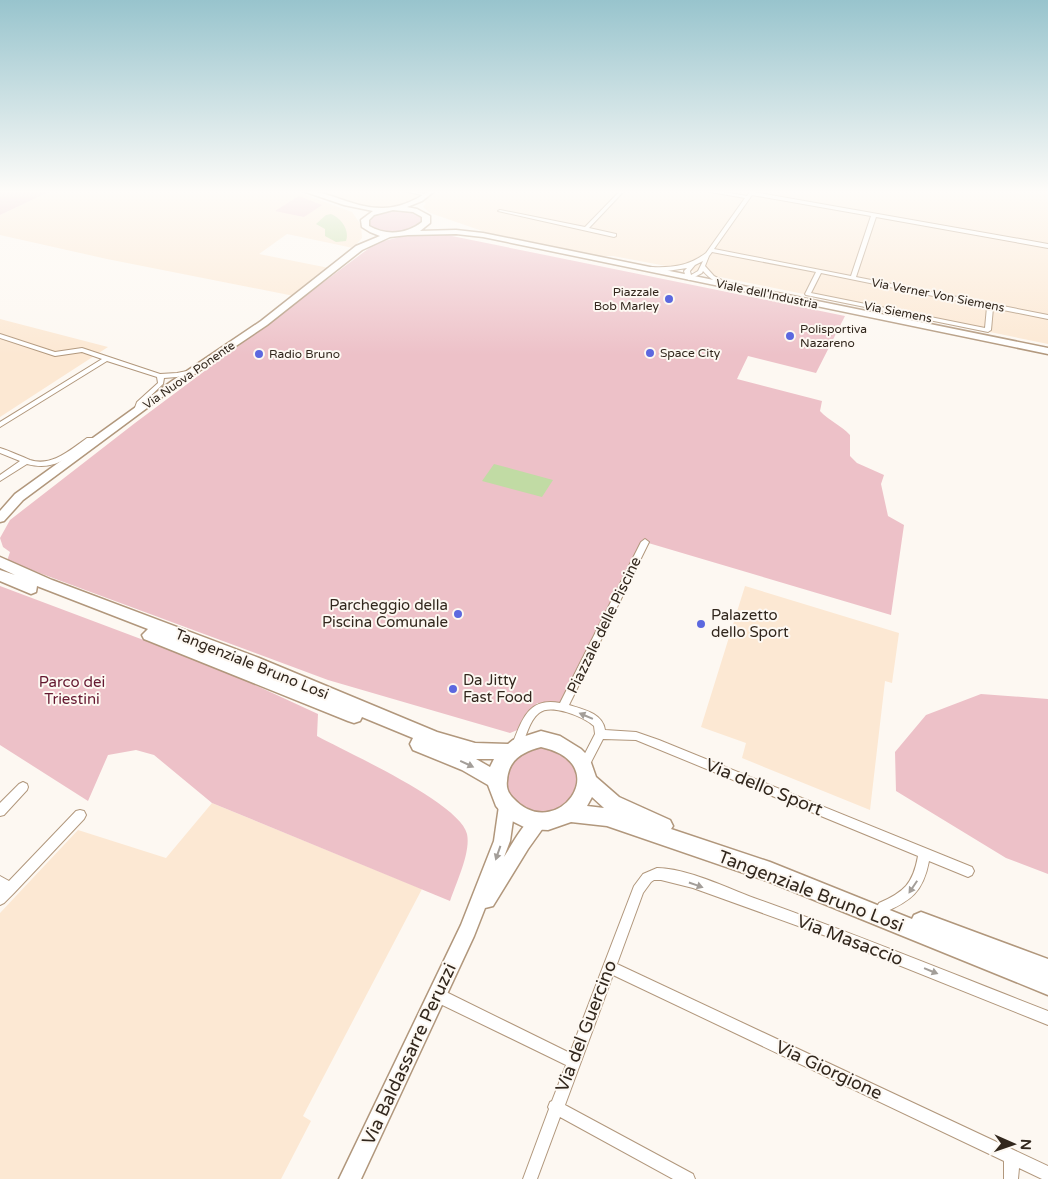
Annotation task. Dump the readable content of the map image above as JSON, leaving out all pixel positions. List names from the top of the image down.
{
  "streets": {
    "main road": ["Tangenziale Bruno Losi"],
    "street": [
      "Viale dell'Industria",
      "Via Verner Von Siemens",
      "Via Siemens",
      "Via Nuova Ponente",
      "Piazzale delle Piscine",
      "Via dello Sport",
      "Via Masaccio",
      "Via del Guercino",
      "Via Baldassarre Peruzzi",
      "Via Giorgione"
    ]
  },
  "crossings": [
    ["Via Verner Von Siemens", "Via Siemens"],
    ["Tangenziale Bruno Losi", "Via Baldassarre Peruzzi"],
    ["Via Masaccio", "Via del Guercino"],
    ["Via del Guercino", "Via Giorgione"]
  ],
  "one_way": ["Via Masaccio"],
  "parks": ["Parco dei Triestini"],
  "places": [
    "Piazzale Bob Marley",
    "Polisportiva Nazareno",
    "Space City",
    "Radio Bruno",
    "Parcheggio della Piscina Comunale",
    "Palazetto dello Sport",
    "Da Jitty Fast Food"
  ],
  "north": "right"
}
